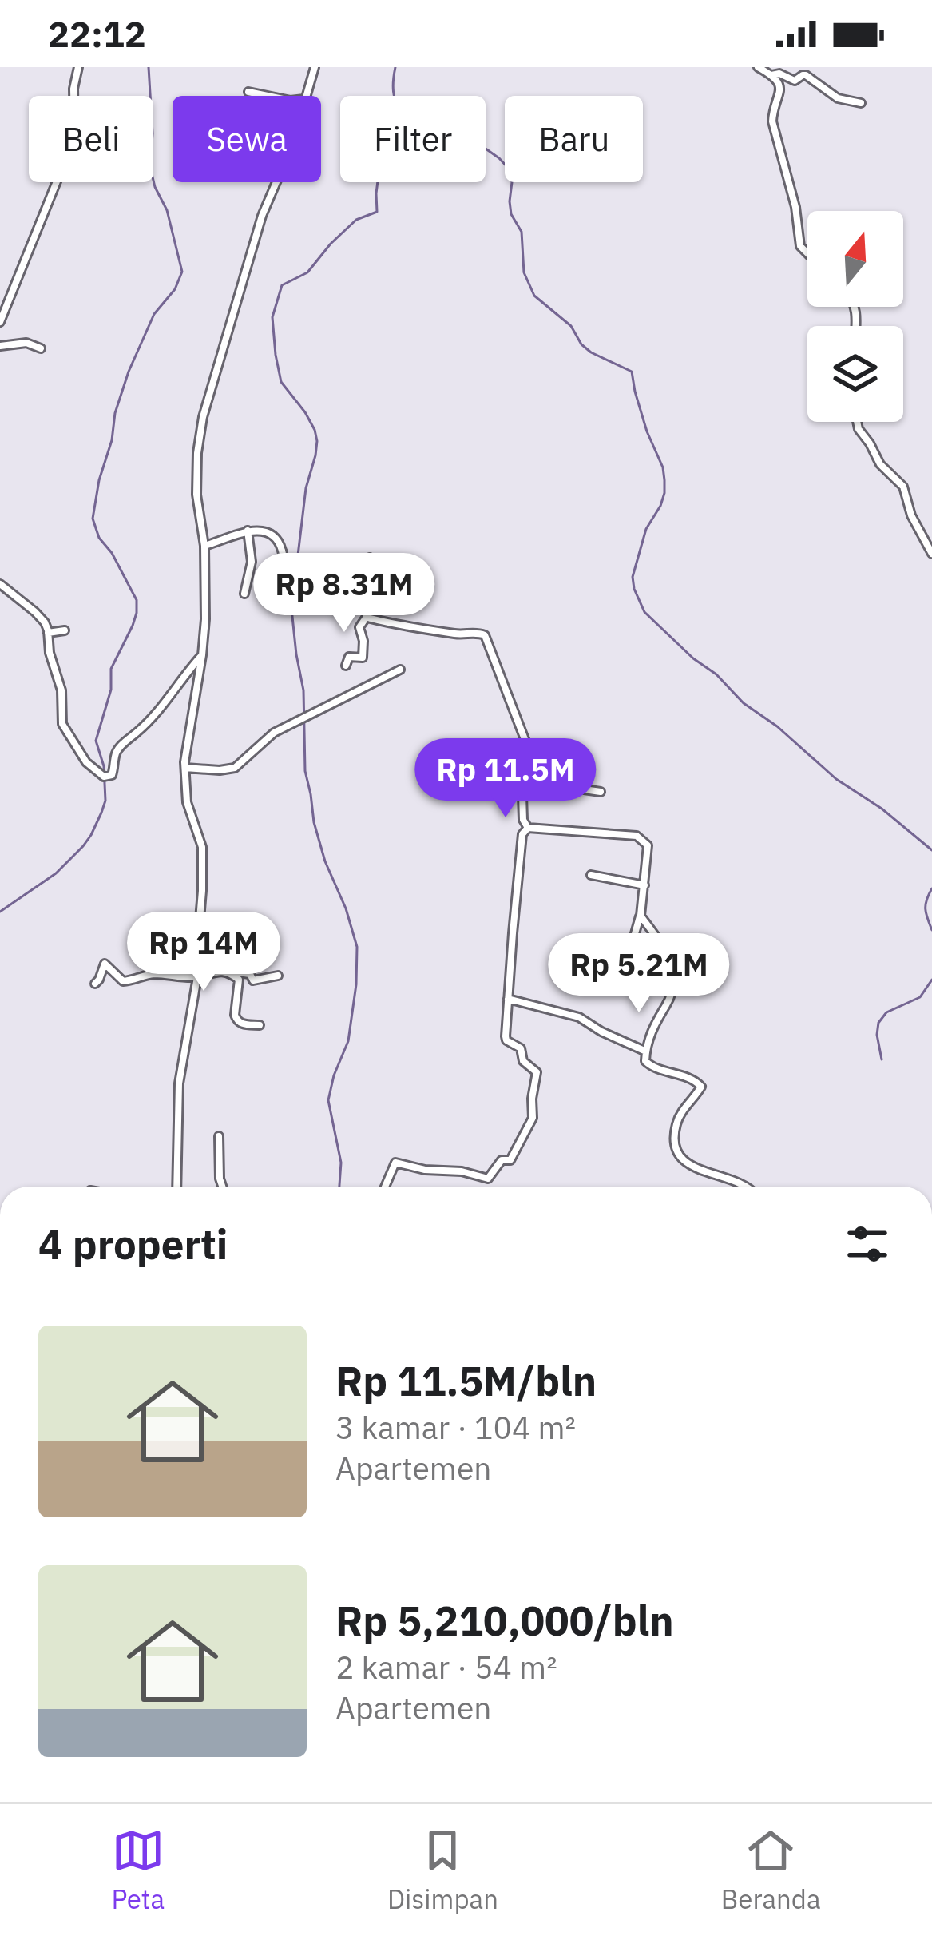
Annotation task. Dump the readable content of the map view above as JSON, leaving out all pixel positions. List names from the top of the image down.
{
  "north": "top",
  "page": {
    "status": "22:12",
    "chip": [
      "Beli",
      "Sewa",
      "Filter",
      "Baru"
    ],
    "price": [
      "Rp 8.31M",
      "Rp 11.5M",
      "Rp 14M",
      "Rp 5.21M"
    ],
    "heading": "4 properti",
    "list": [
      {
        "name": "Rp 11.5M/bln",
        "note": "3 kamar · 104 m² · Apartemen"
      },
      {
        "name": "Rp 5,210,000/bln",
        "note": "2 kamar · 54 m² · Apartemen"
      }
    ],
    "tabs": ["Peta", "Disimpan", "Beranda"]
  }
}
